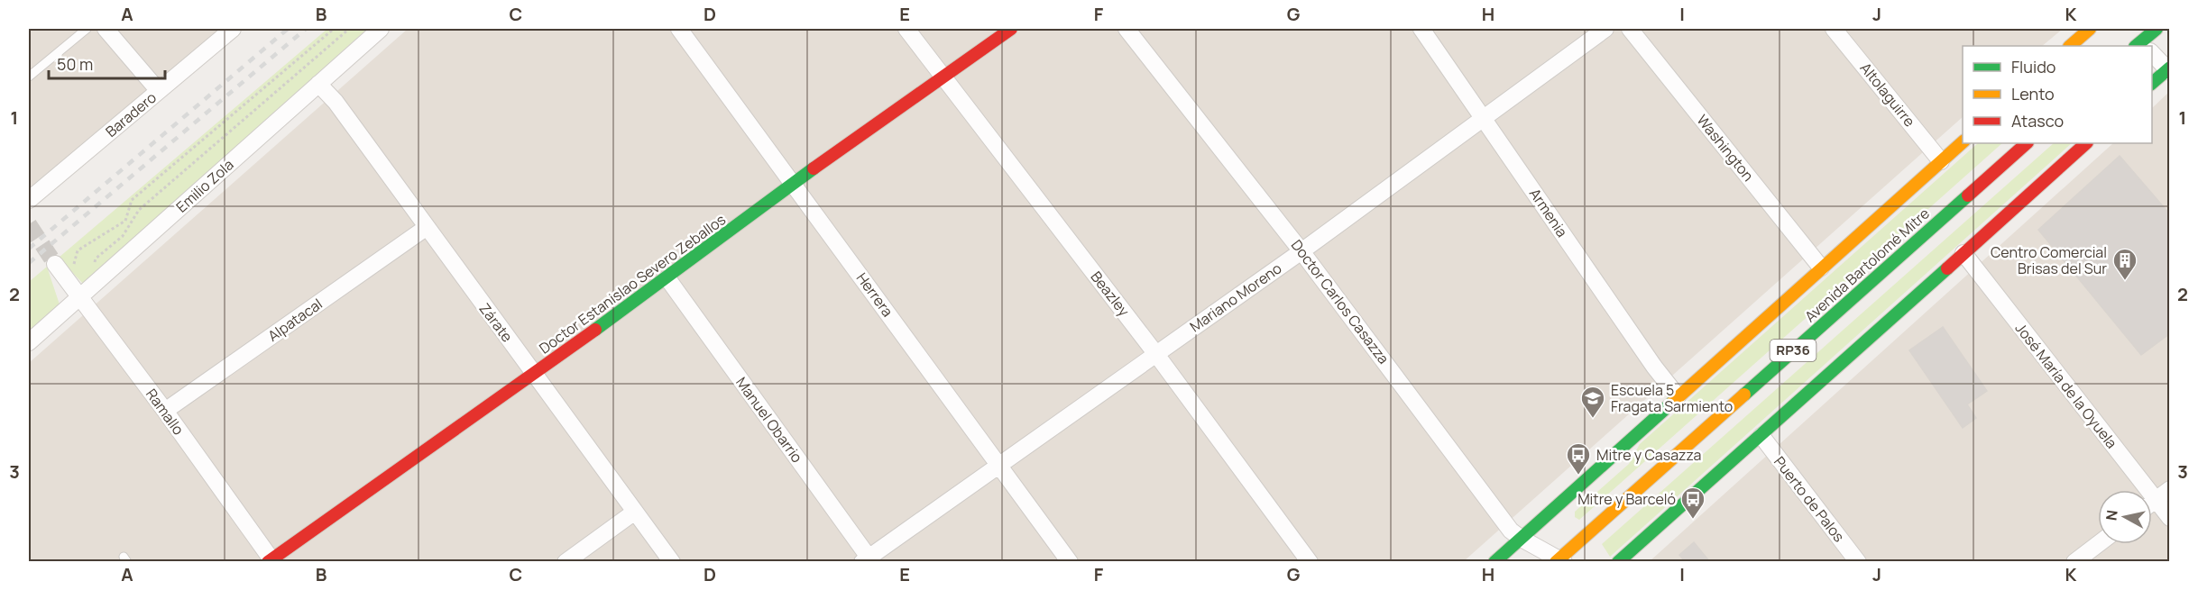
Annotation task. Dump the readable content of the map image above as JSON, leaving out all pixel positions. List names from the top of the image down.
{
  "streets": {
    "street": [
      "Altolaguirre",
      "Baradero",
      "Washington",
      "Emilio Zola",
      "Armenia",
      "Avenida Bartolomé Mitre",
      "Doctor Estanislao Severo Zeballos",
      "Beazley",
      "Herrera",
      "Mariano Moreno",
      "Doctor Carlos Casazza",
      "Alpatacal",
      "Zárate",
      "RP36",
      "José María de la Oyuela",
      "Ramallo",
      "Manuel Obarrio",
      "Puerto de Palos"
    ]
  },
  "crossings": [
    ["Altolaguirre", "Avenida Bartolomé Mitre"],
    ["Washington", "Avenida Bartolomé Mitre"],
    ["Emilio Zola", "Zárate"],
    ["Emilio Zola", "Ramallo"],
    ["Armenia", "Avenida Bartolomé Mitre"],
    ["Armenia", "Mariano Moreno"],
    ["Avenida Bartolomé Mitre", "Doctor Carlos Casazza"],
    ["Doctor Estanislao Severo Zeballos", "Beazley"],
    ["Doctor Estanislao Severo Zeballos", "Herrera"],
    ["Doctor Estanislao Severo Zeballos", "Zárate"],
    ["Doctor Estanislao Severo Zeballos", "Ramallo"],
    ["Doctor Estanislao Severo Zeballos", "Manuel Obarrio"],
    ["Beazley", "Mariano Moreno"],
    ["Herrera", "Mariano Moreno"],
    ["Mariano Moreno", "Doctor Carlos Casazza"],
    ["Mariano Moreno", "Manuel Obarrio"],
    ["Alpatacal", "Zárate"],
    ["Alpatacal", "Ramallo"]
  ],
  "places": {
    "building": ["Centro Comercial Brisas del Sur"],
    "school or university": ["Escuela 5 Fragata Sarmiento"],
    "bus stop": ["Mitre y Casazza", "Mitre y Barceló"]
  },
  "legend": ["Fluido", "Lento", "Atasco"],
  "scale_bar": "50 m",
  "north": "left",
  "grid": {
    "columns": [
      "A",
      "B",
      "C",
      "D",
      "E",
      "F",
      "G",
      "H",
      "I",
      "J",
      "K"
    ],
    "rows": ["1", "2", "3"]
  }
}
